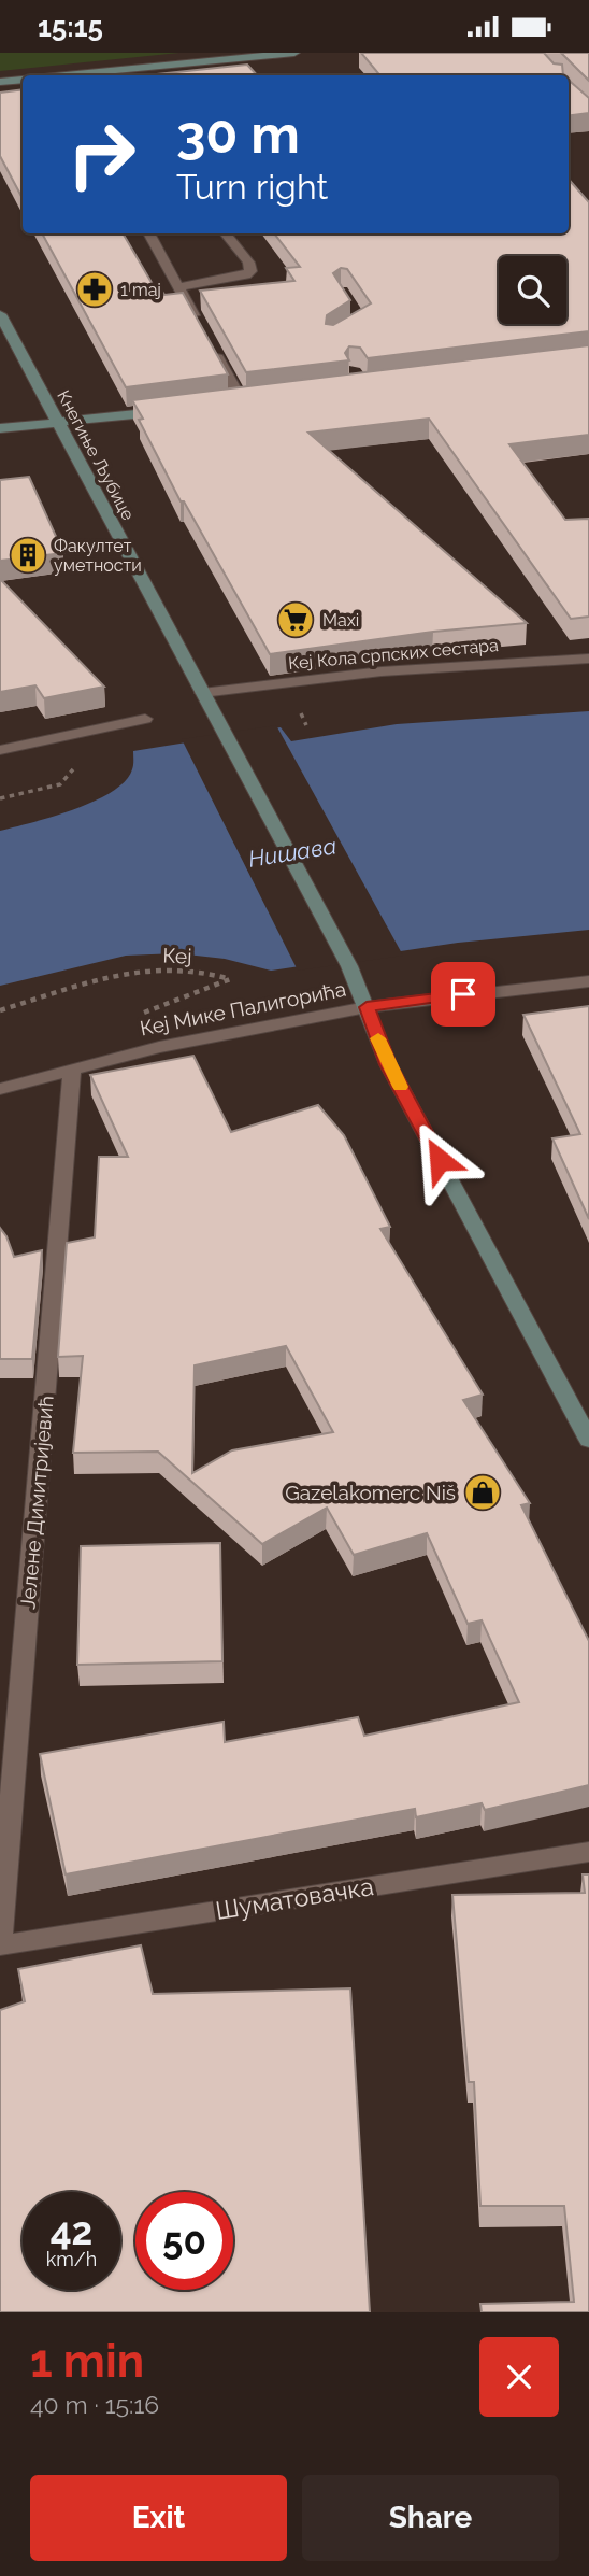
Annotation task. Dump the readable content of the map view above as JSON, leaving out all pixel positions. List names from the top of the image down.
{
  "streets": {
    "main road": ["Кнегиње Љубице"],
    "street": [
      "Кеј Кола српских сестара",
      "Кеј Мике Палигорића",
      "Јелене Димитријевић",
      "Шуматовачка"
    ],
    "path": ["Кеј"]
  },
  "crossings": [
    ["Кнегиње Љубице", "Кеј Кола српских сестара"],
    ["Кнегиње Љубице", "Кеј Мике Палигорића"],
    ["Кеј Мике Палигорића", "Јелене Димитријевић"]
  ],
  "water": ["Нишава"],
  "places": {
    "pharmacy": ["1 maj"],
    "building": ["Факултет уметности"],
    "supermarket": ["Maxi"],
    "shop": ["Gazelakomerc Niš"]
  },
  "page": {
    "status": "15:15",
    "turn": ["30 m", "Turn right"],
    "speed": "42 km/h",
    "limit": "50",
    "heading": ["1 min", "40 m · 15:16"],
    "buttons": ["Exit", "Share"]
  }
}
